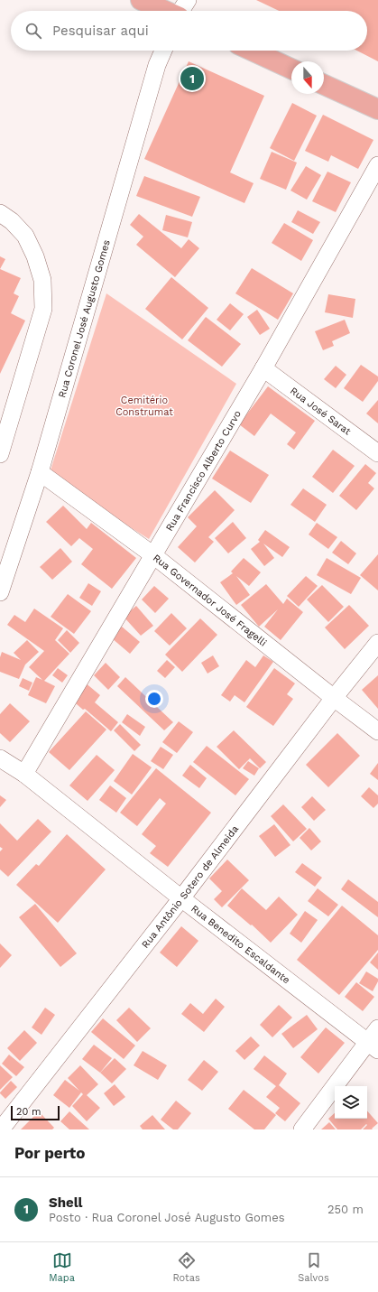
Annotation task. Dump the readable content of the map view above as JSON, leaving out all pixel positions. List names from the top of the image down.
{
  "streets": {
    "street": [
      "Rua Coronel José Augusto Gomes",
      "Rua José Sarat",
      "Rua Francisco Alberto Curvo",
      "Rua Governador José Fragelli",
      "Rua Antônio Sotero de Almeida",
      "Rua Benedito Escaldante"
    ]
  },
  "crossings": [
    ["Rua Coronel José Augusto Gomes", "Rua Governador José Fragelli"],
    ["Rua José Sarat", "Rua Francisco Alberto Curvo"],
    ["Rua Francisco Alberto Curvo", "Rua Governador José Fragelli"],
    ["Rua Francisco Alberto Curvo", "Rua Benedito Escaldante"],
    ["Rua Governador José Fragelli", "Rua Antônio Sotero de Almeida"],
    ["Rua Antônio Sotero de Almeida", "Rua Benedito Escaldante"]
  ],
  "parks": ["Cemitério Construmat"],
  "scale_bar": "20 m",
  "north": "bottom",
  "page": {
    "search": "Pesquisar aqui",
    "pins": "1",
    "scale": "20 m",
    "heading": "Por perto",
    "list": [
      {
        "mark": "1",
        "name": "Shell",
        "note": "Posto · Rua Coronel José Augusto Gomes",
        "value": "250 m"
      }
    ],
    "nav": ["Mapa", "Rotas", "Salvos"]
  }
}
